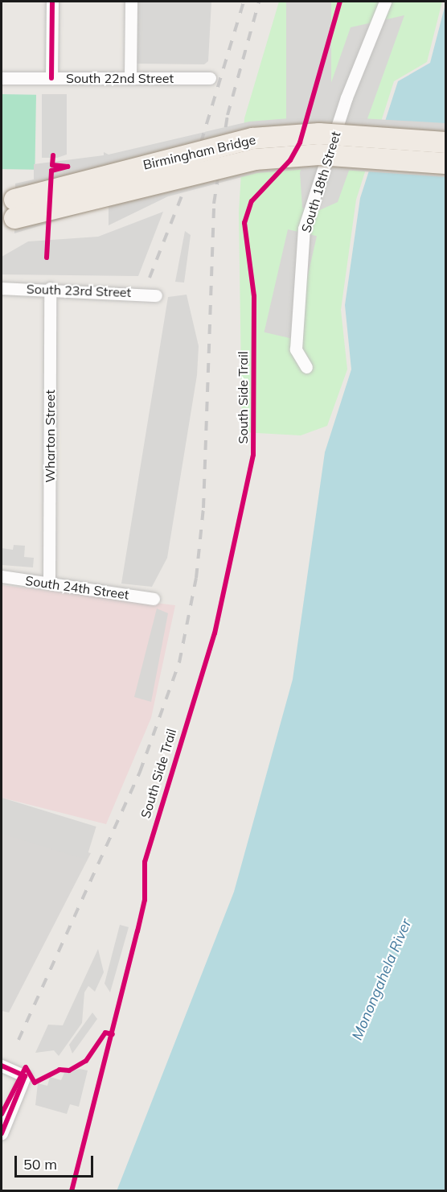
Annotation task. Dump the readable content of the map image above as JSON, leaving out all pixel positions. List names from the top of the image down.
{
  "streets": {
    "main road": ["Birmingham Bridge"],
    "street": [
      "South 22nd Street",
      "South 18th Street",
      "South 23rd Street",
      "Wharton Street",
      "South 24th Street"
    ],
    "cycle path": ["South Side Trail"]
  },
  "crossings": [
    ["South 23rd Street", "Wharton Street"],
    ["Wharton Street", "South 24th Street"]
  ],
  "water": ["Monongahela River"],
  "scale_bar": "50 m"
}
